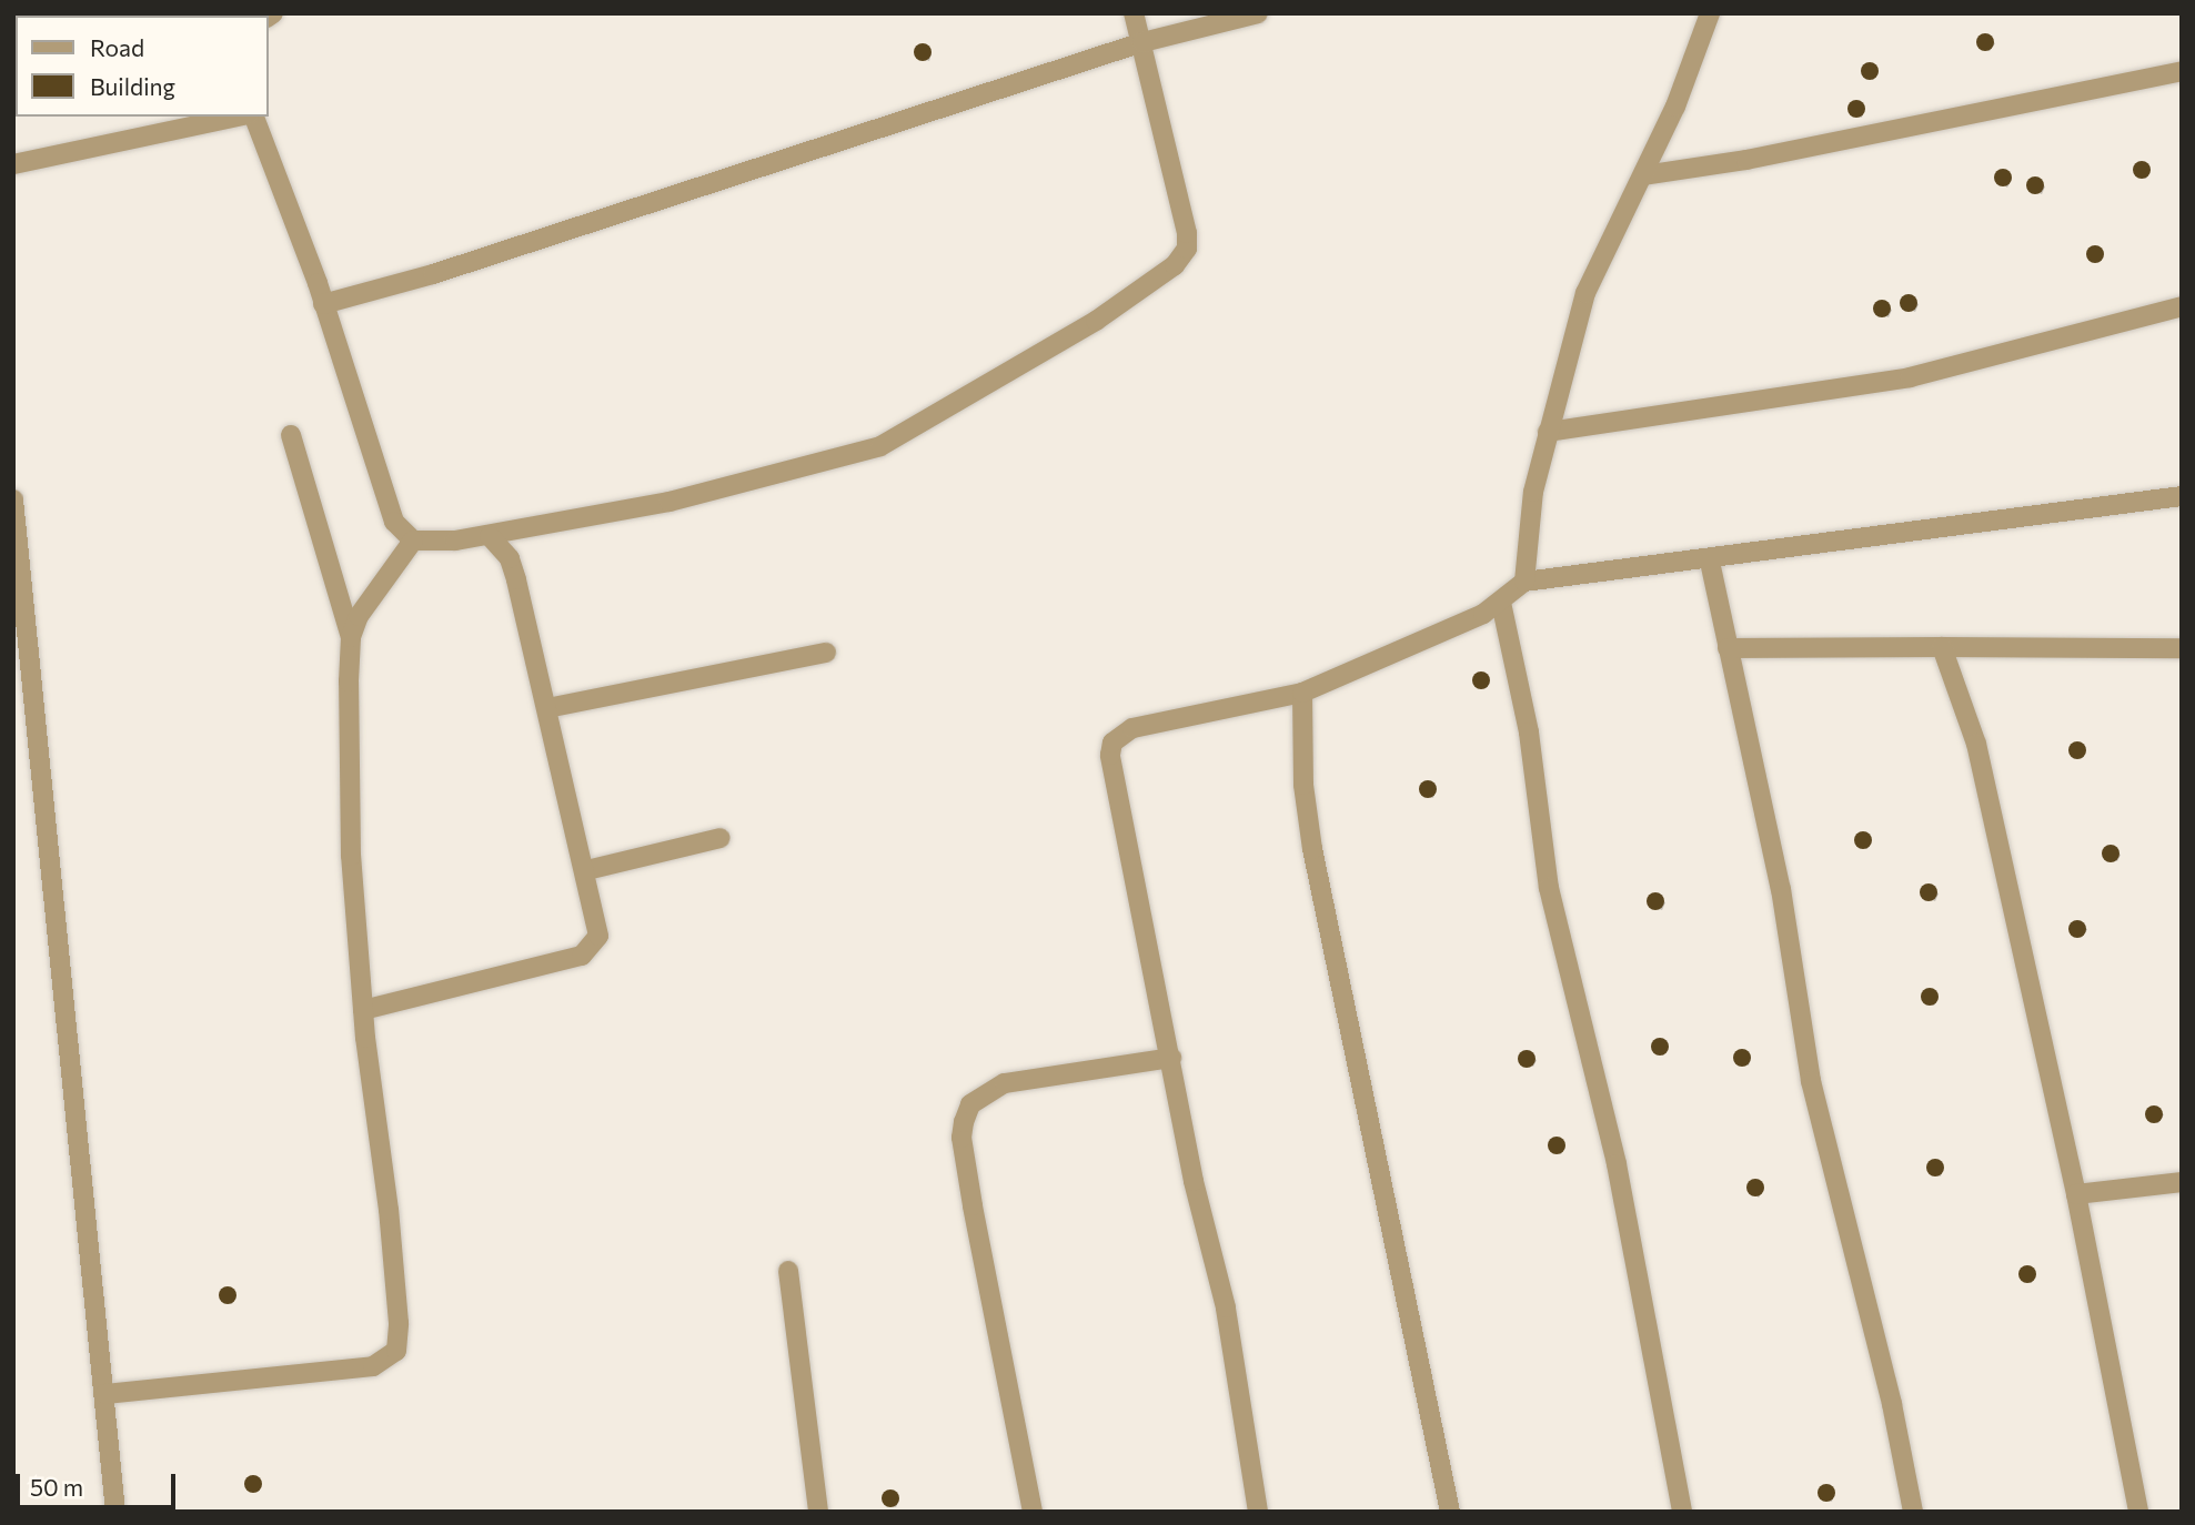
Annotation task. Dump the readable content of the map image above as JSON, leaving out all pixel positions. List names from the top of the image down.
{
  "legend": ["Road", "Building"],
  "scale_bar": "50 m"
}
